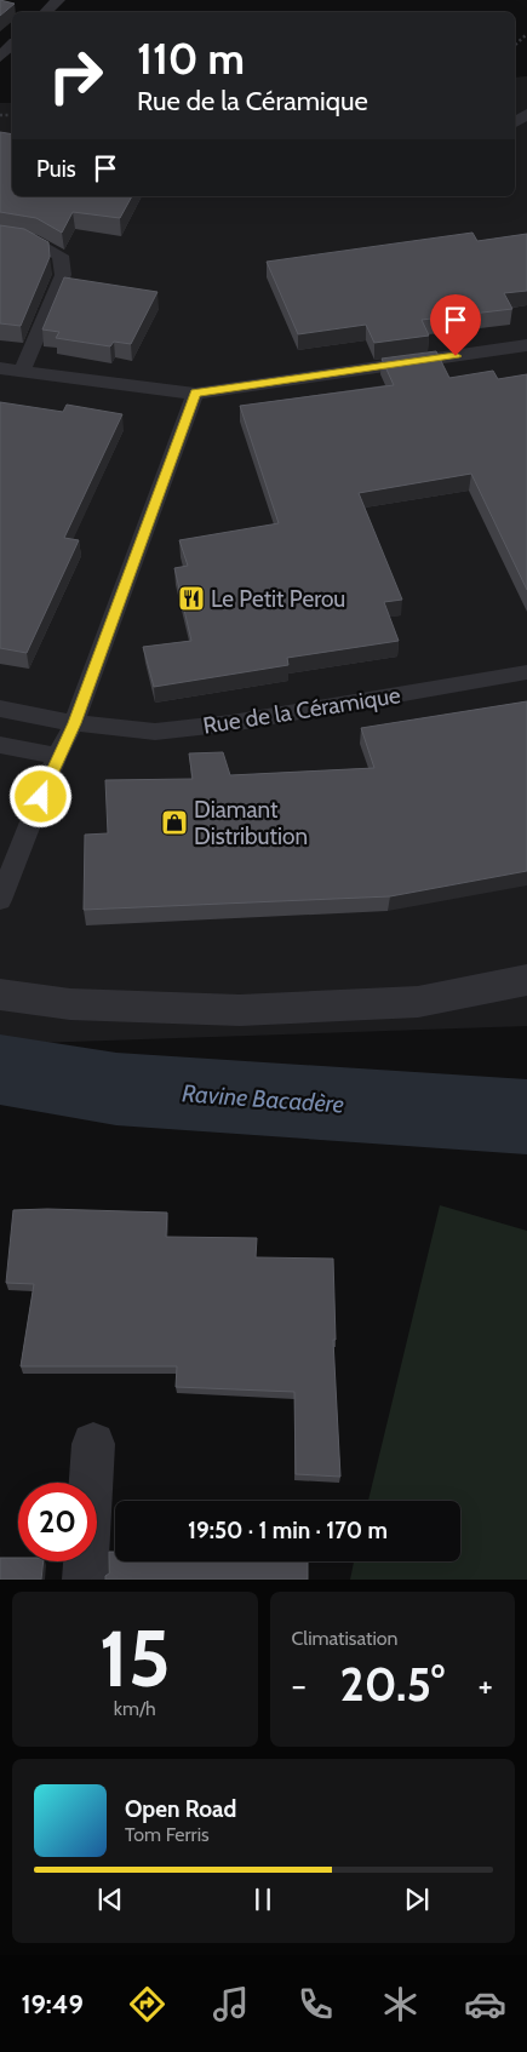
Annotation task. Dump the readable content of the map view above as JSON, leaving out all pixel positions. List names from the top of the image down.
{
  "streets": {
    "lane": ["Rue de la Céramique"]
  },
  "water": ["Ravine Bacadère"],
  "places": {
    "restaurant": ["Le Petit Perou"],
    "shop": ["Diamant Distribution"]
  },
  "page": {
    "turn": ["110 m", "Rue de la Céramique"],
    "then": "Puis",
    "limit": "20",
    "trip": "19:50 · 1 min · 170 m",
    "tile": [
      ["15", "km/h"],
      "Climatisation"
    ],
    "heat": ["−", "20.5°", "+"],
    "song": ["Open Road", "Tom Ferris"],
    "tabs": "19:49"
  }
}
